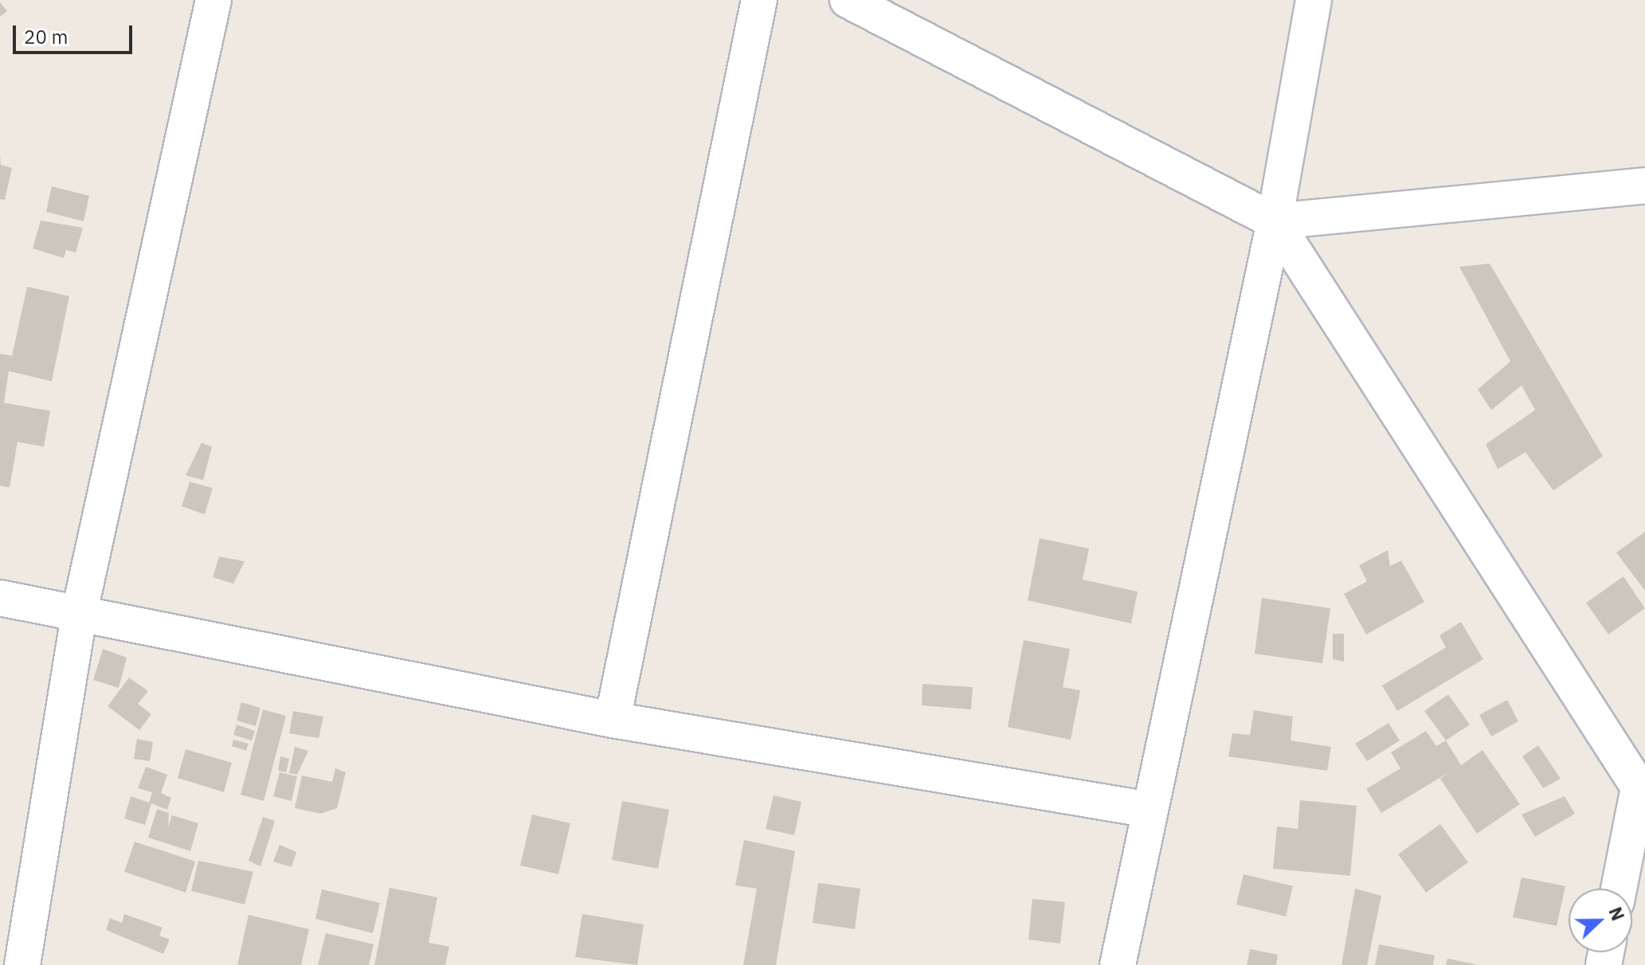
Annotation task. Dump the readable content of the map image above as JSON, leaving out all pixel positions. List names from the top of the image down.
{
  "scale_bar": "20 m",
  "north": "right"
}
